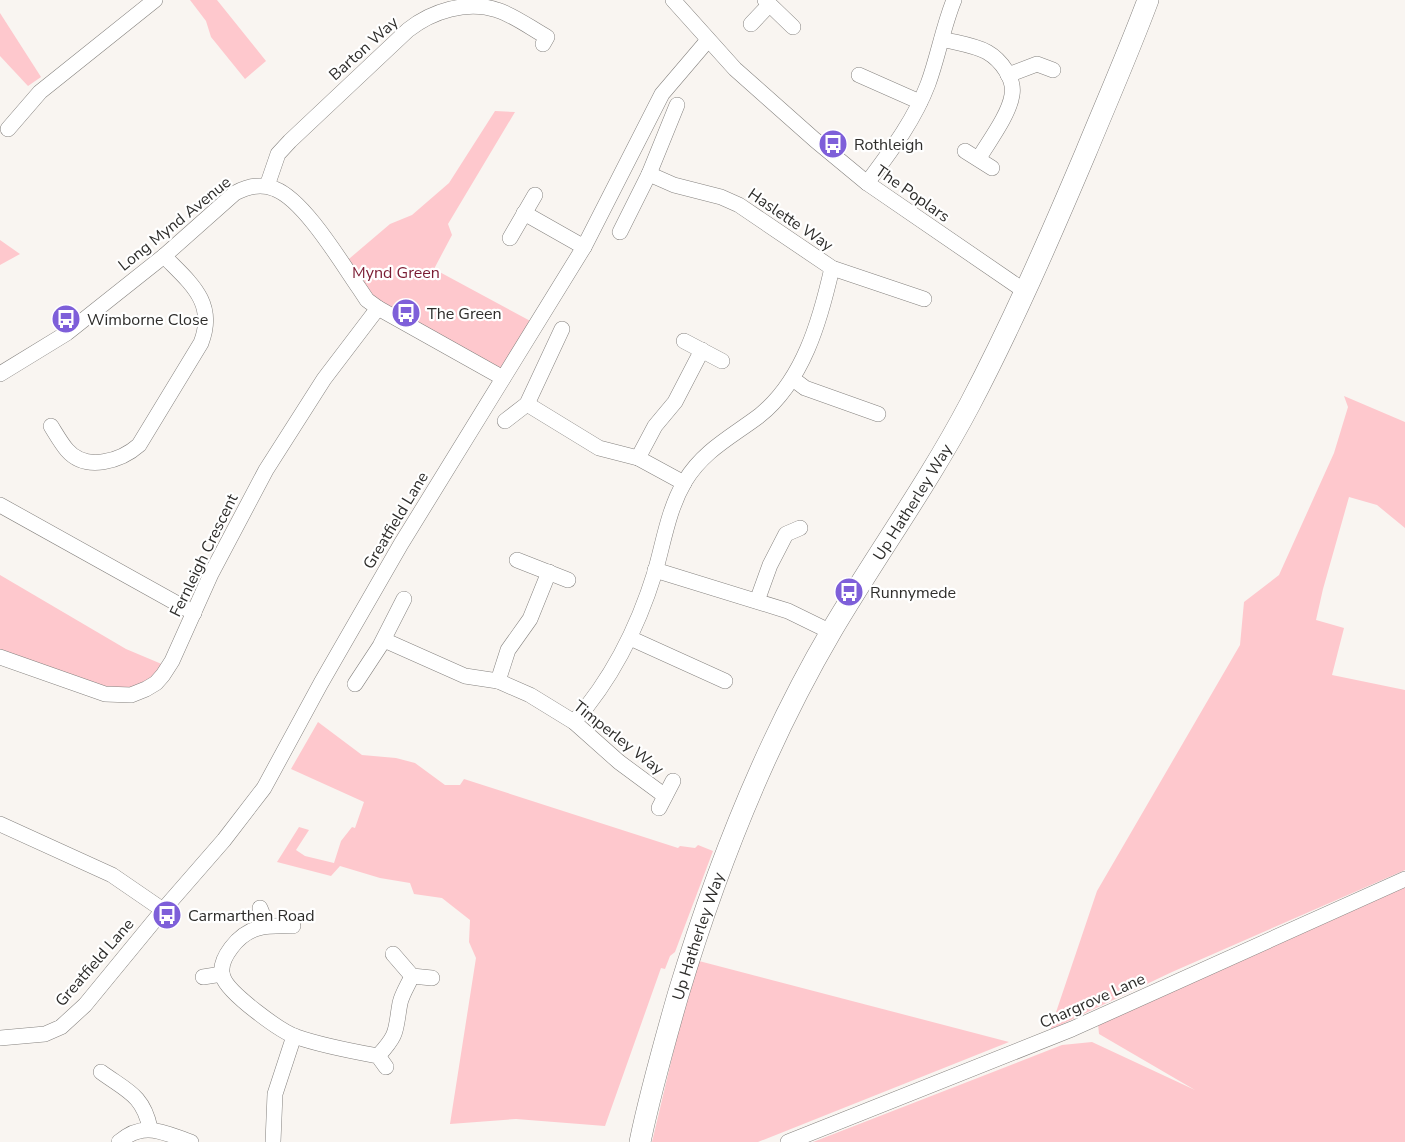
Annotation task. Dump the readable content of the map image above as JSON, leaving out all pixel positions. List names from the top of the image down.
{
  "streets": {
    "street": [
      "Barton Way",
      "The Poplars",
      "Haslette Way",
      "Long Mynd Avenue",
      "Up Hatherley Way",
      "Greatfield Lane",
      "Fernleigh Crescent",
      "Timperley Way",
      "Chargrove Lane"
    ]
  },
  "crossings": [
    ["Barton Way", "Long Mynd Avenue"],
    ["The Poplars", "Up Hatherley Way"],
    ["The Poplars", "Greatfield Lane"]
  ],
  "parks": ["Mynd Green"],
  "places": {
    "bus stop": [
      "Rothleigh",
      "The Green",
      "Wimborne Close",
      "Runnymede",
      "Carmarthen Road"
    ]
  }
}
